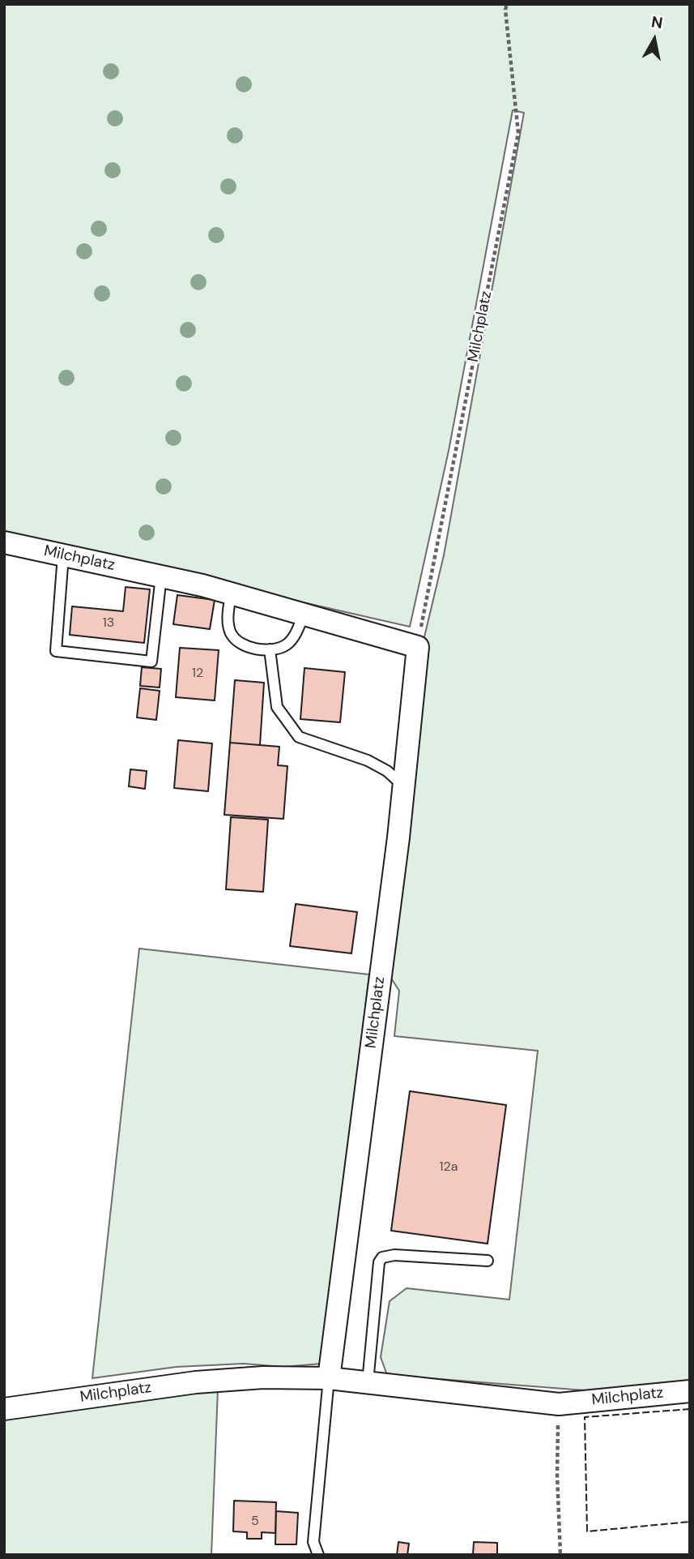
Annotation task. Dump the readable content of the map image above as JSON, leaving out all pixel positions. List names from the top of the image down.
{
  "streets": {
    "street": ["Milchplatz"]
  },
  "house_numbers": [
    "13",
    "12",
    "12a",
    "5"
  ],
  "north": "top"
}
